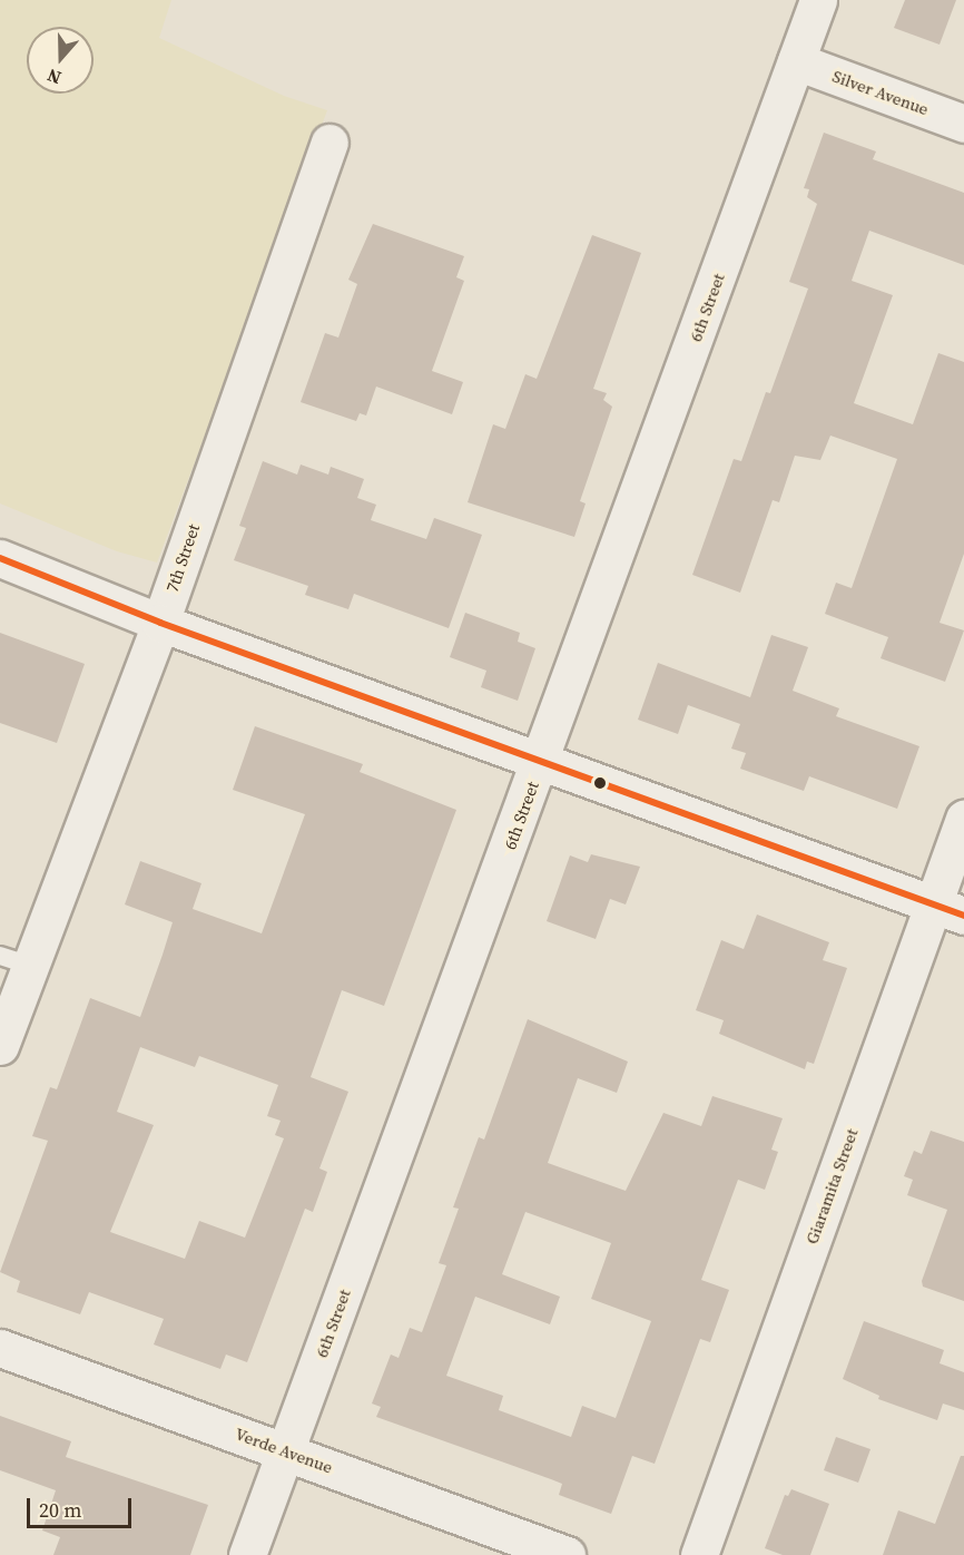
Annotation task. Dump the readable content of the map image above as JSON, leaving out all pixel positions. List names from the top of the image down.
{
  "streets": {
    "street": [
      "Silver Avenue",
      "6th Street",
      "7th Street",
      "Giaramita Street",
      "Verde Avenue"
    ]
  },
  "crossings": [
    ["Silver Avenue", "6th Street"],
    ["6th Street", "Verde Avenue"]
  ],
  "scale_bar": "20 m",
  "north": "bottom"
}
